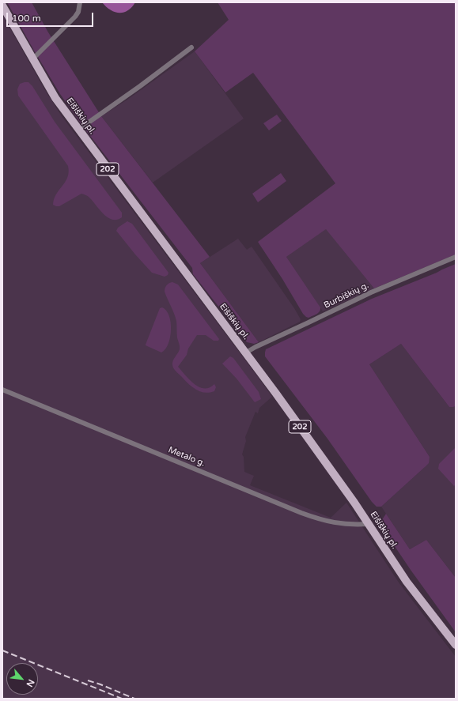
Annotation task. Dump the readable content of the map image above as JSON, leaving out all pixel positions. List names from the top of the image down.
{
  "streets": {
    "main road": ["Eišiškių pl.", "202"],
    "street": ["Burbiškių g.", "Metalo g."]
  },
  "crossings": [
    ["Eišiškių pl.", "Burbiškių g."],
    ["Eišiškių pl.", "Metalo g."]
  ],
  "scale_bar": "100 m",
  "north": "bottom right"
}
